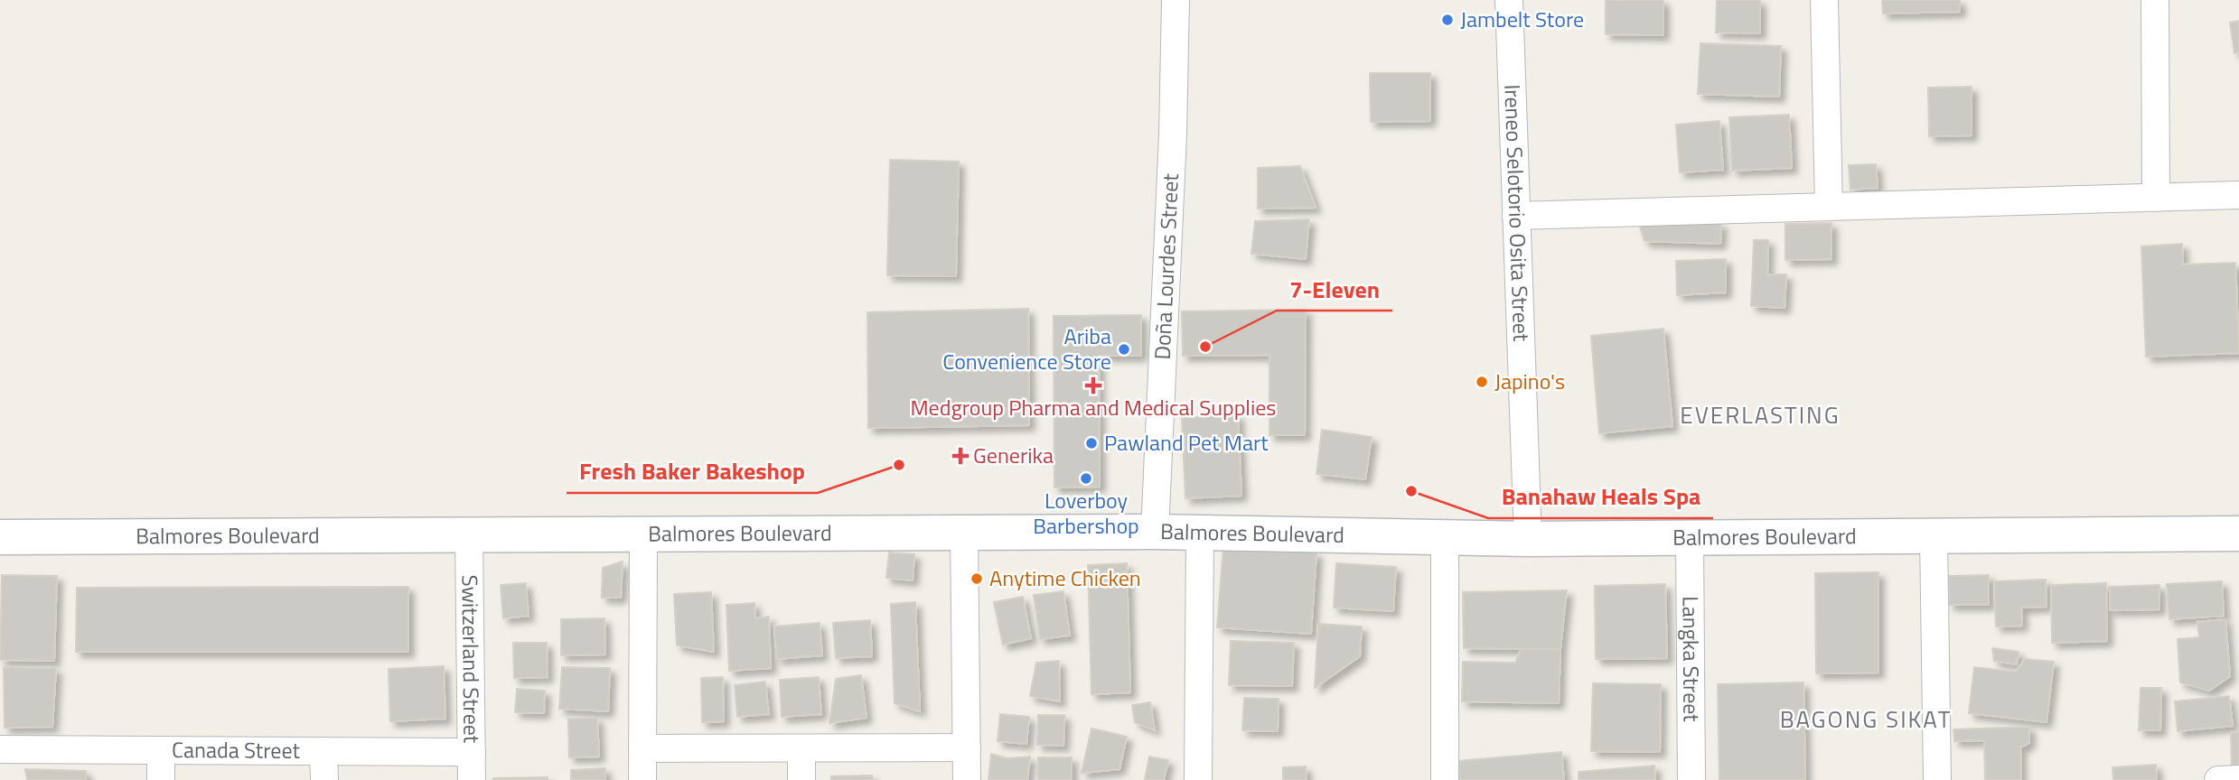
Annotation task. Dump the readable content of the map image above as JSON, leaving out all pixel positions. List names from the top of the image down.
{
  "streets": {
    "main road": ["Balmores Boulevard"],
    "street": [
      "Ireneo Selotorio Osita Street",
      "Doña Lourdes Street",
      "Switzerland Street",
      "Langka Street",
      "Canada Street"
    ]
  },
  "crossings": [
    ["Ireneo Selotorio Osita Street", "Balmores Boulevard"],
    ["Doña Lourdes Street", "Balmores Boulevard"],
    ["Balmores Boulevard", "Switzerland Street"],
    ["Balmores Boulevard", "Langka Street"],
    ["Switzerland Street", "Canada Street"]
  ],
  "districts": ["EVERLASTING", "BAGONG SIKAT"],
  "places": {
    "other": [
      "Jambelt Store",
      "7-Eleven",
      "Ariba Convenience Store",
      "Japino's",
      "Pawland Pet Mart",
      "Fresh Baker Bakeshop",
      "Loverboy Barbershop",
      "Banahaw Heals Spa",
      "Anytime Chicken"
    ],
    "health": ["Medgroup Pharma and Medical Supplies", "Generika"]
  }
}
